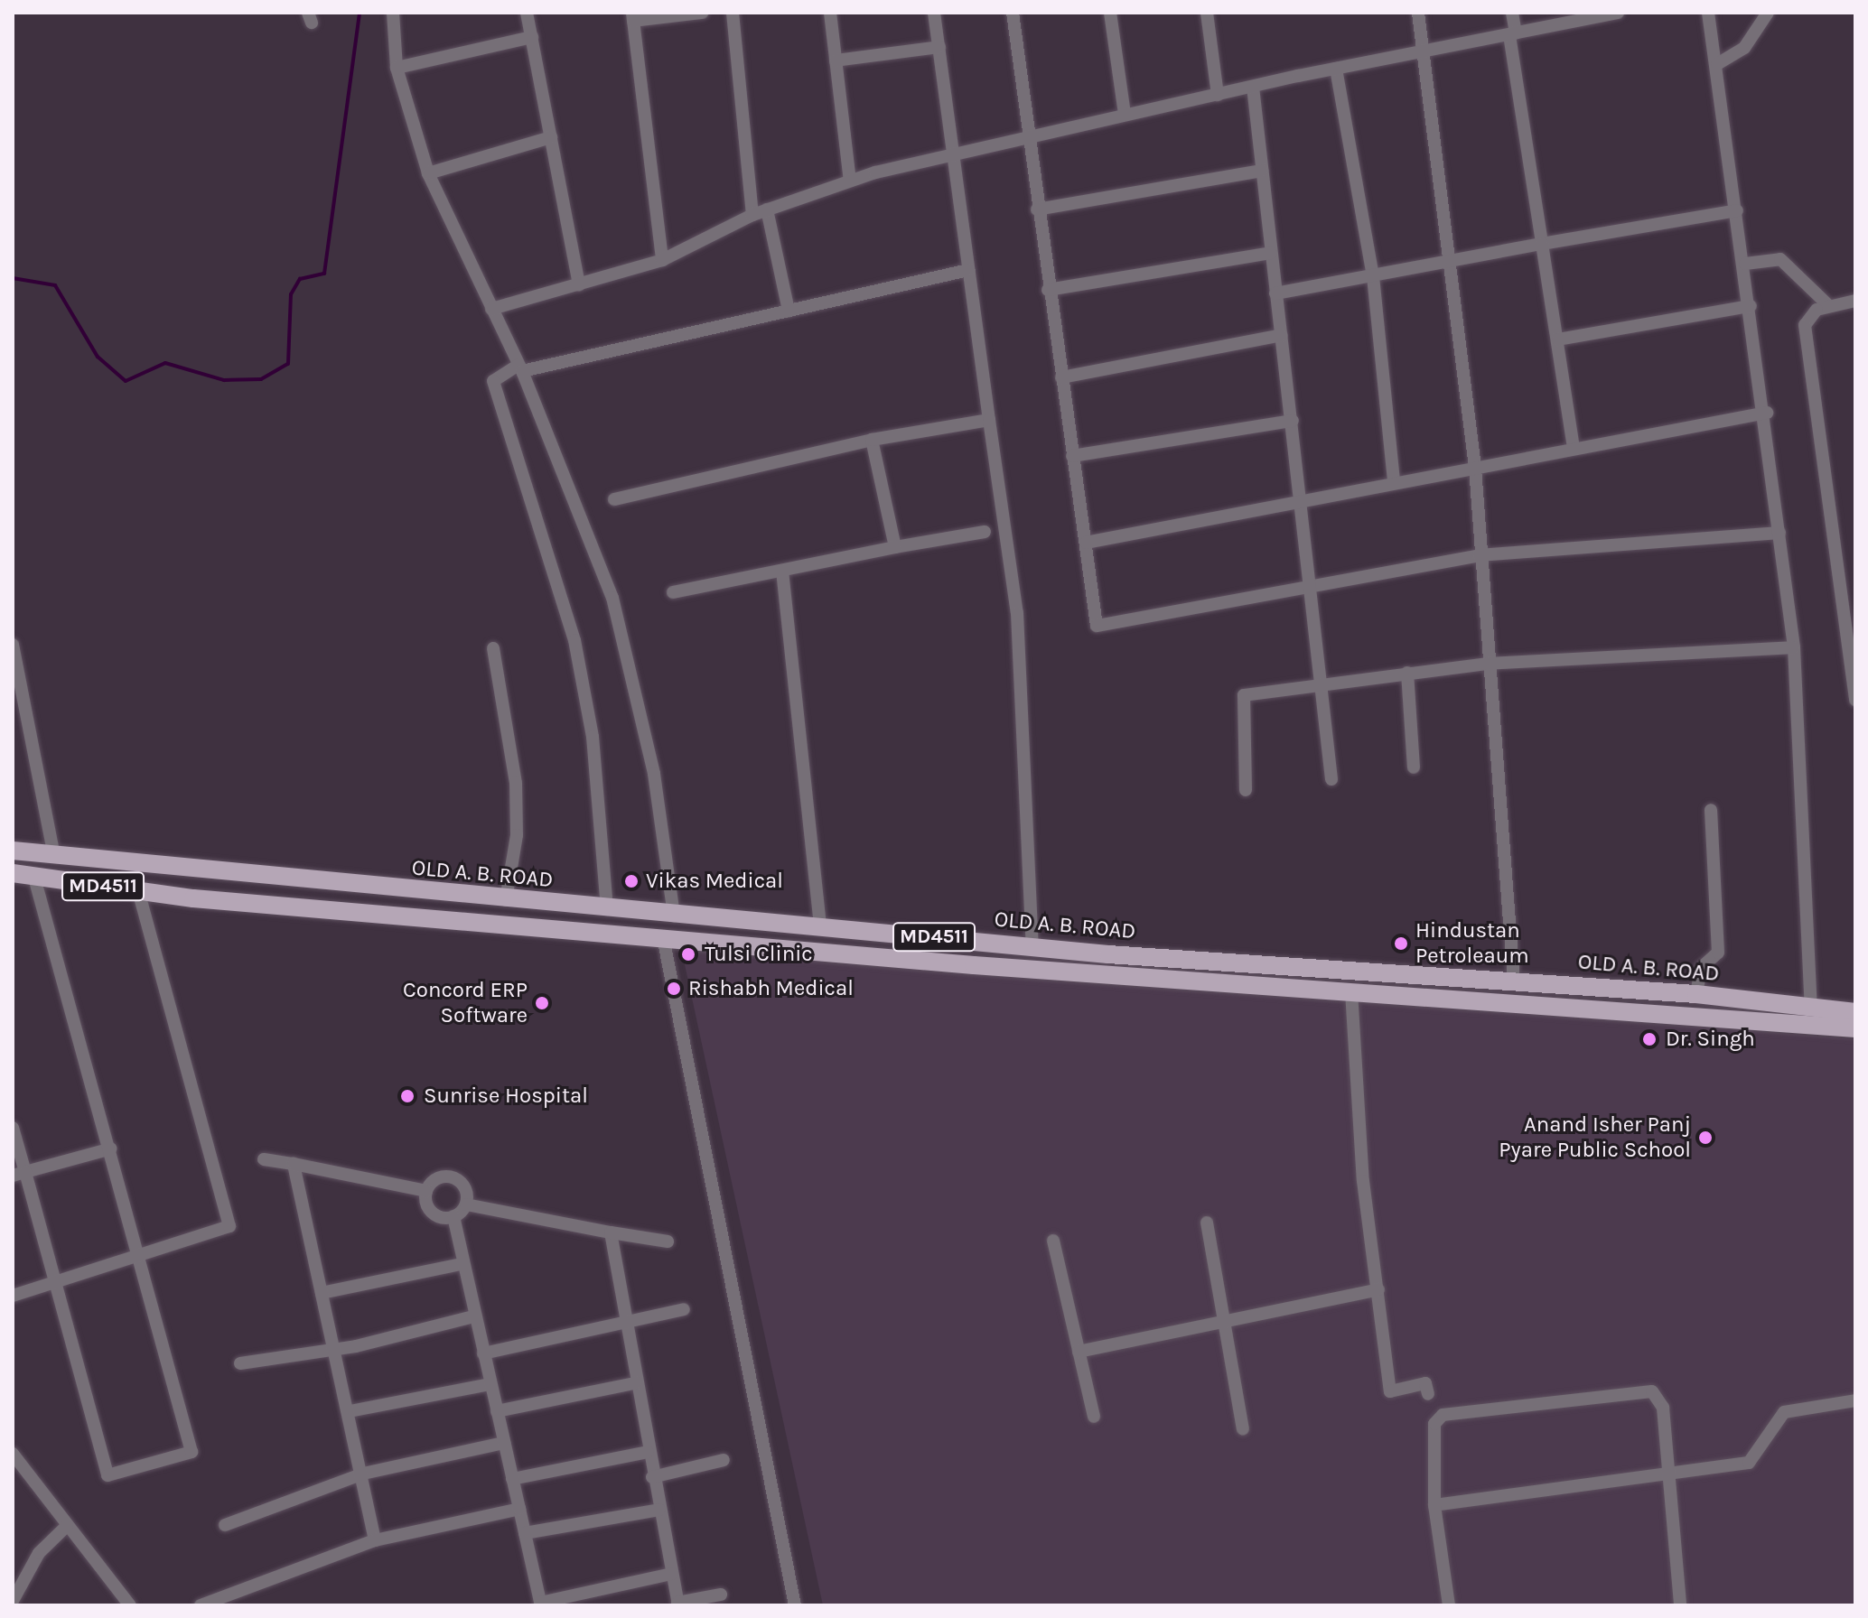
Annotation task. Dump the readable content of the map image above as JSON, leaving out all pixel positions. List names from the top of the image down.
{
  "streets": {
    "main road": ["OLD A. B. ROAD", "MD4511"]
  },
  "places": [
    "Vikas Medical",
    "Hindustan Petroleaum",
    "Tulsi Clinic",
    "Rishabh Medical",
    "Concord ERP Software",
    "Dr. Singh",
    "Sunrise Hospital",
    "Anand Isher Panj Pyare Public School"
  ]
}
